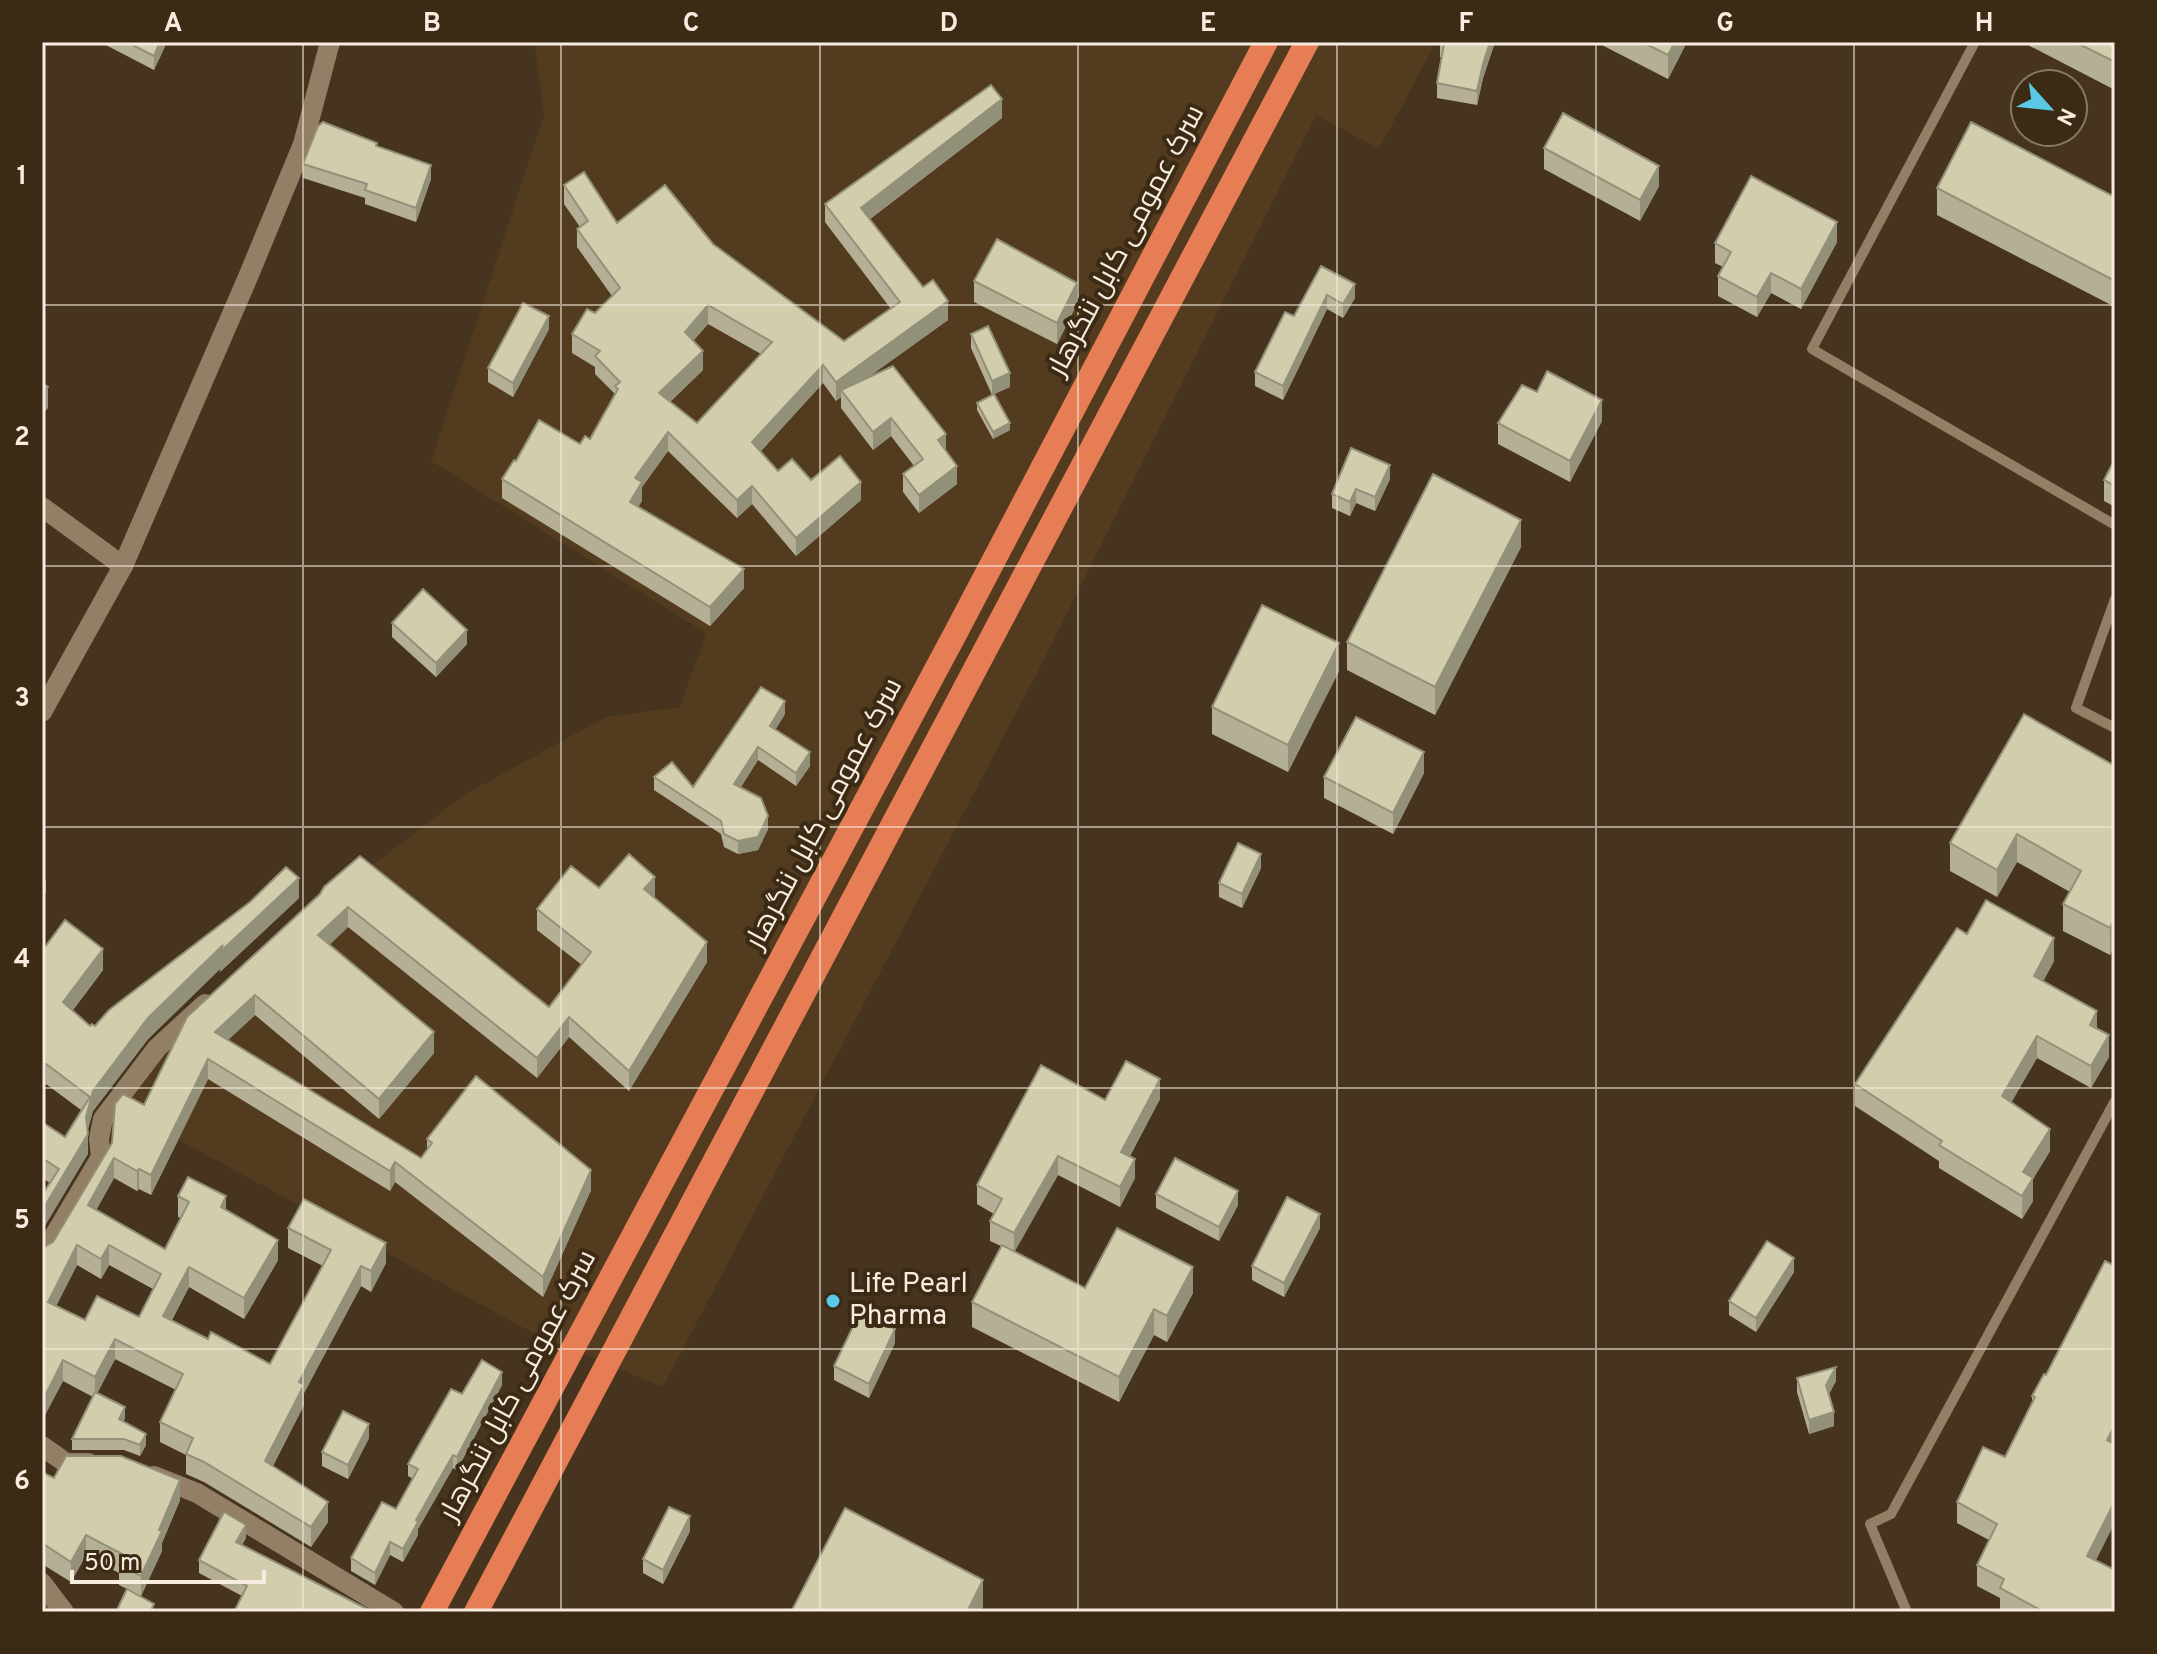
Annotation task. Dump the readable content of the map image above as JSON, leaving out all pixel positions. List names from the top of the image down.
{
  "streets": {
    "highway": ["سرک عمومی کابل ننگرهار"]
  },
  "places": ["Life Pearl Pharma"],
  "scale_bar": "50 m",
  "north": "bottom right",
  "grid": {
    "columns": [
      "A",
      "B",
      "C",
      "D",
      "E",
      "F",
      "G",
      "H"
    ],
    "rows": [
      "1",
      "2",
      "3",
      "4",
      "5",
      "6"
    ]
  }
}
